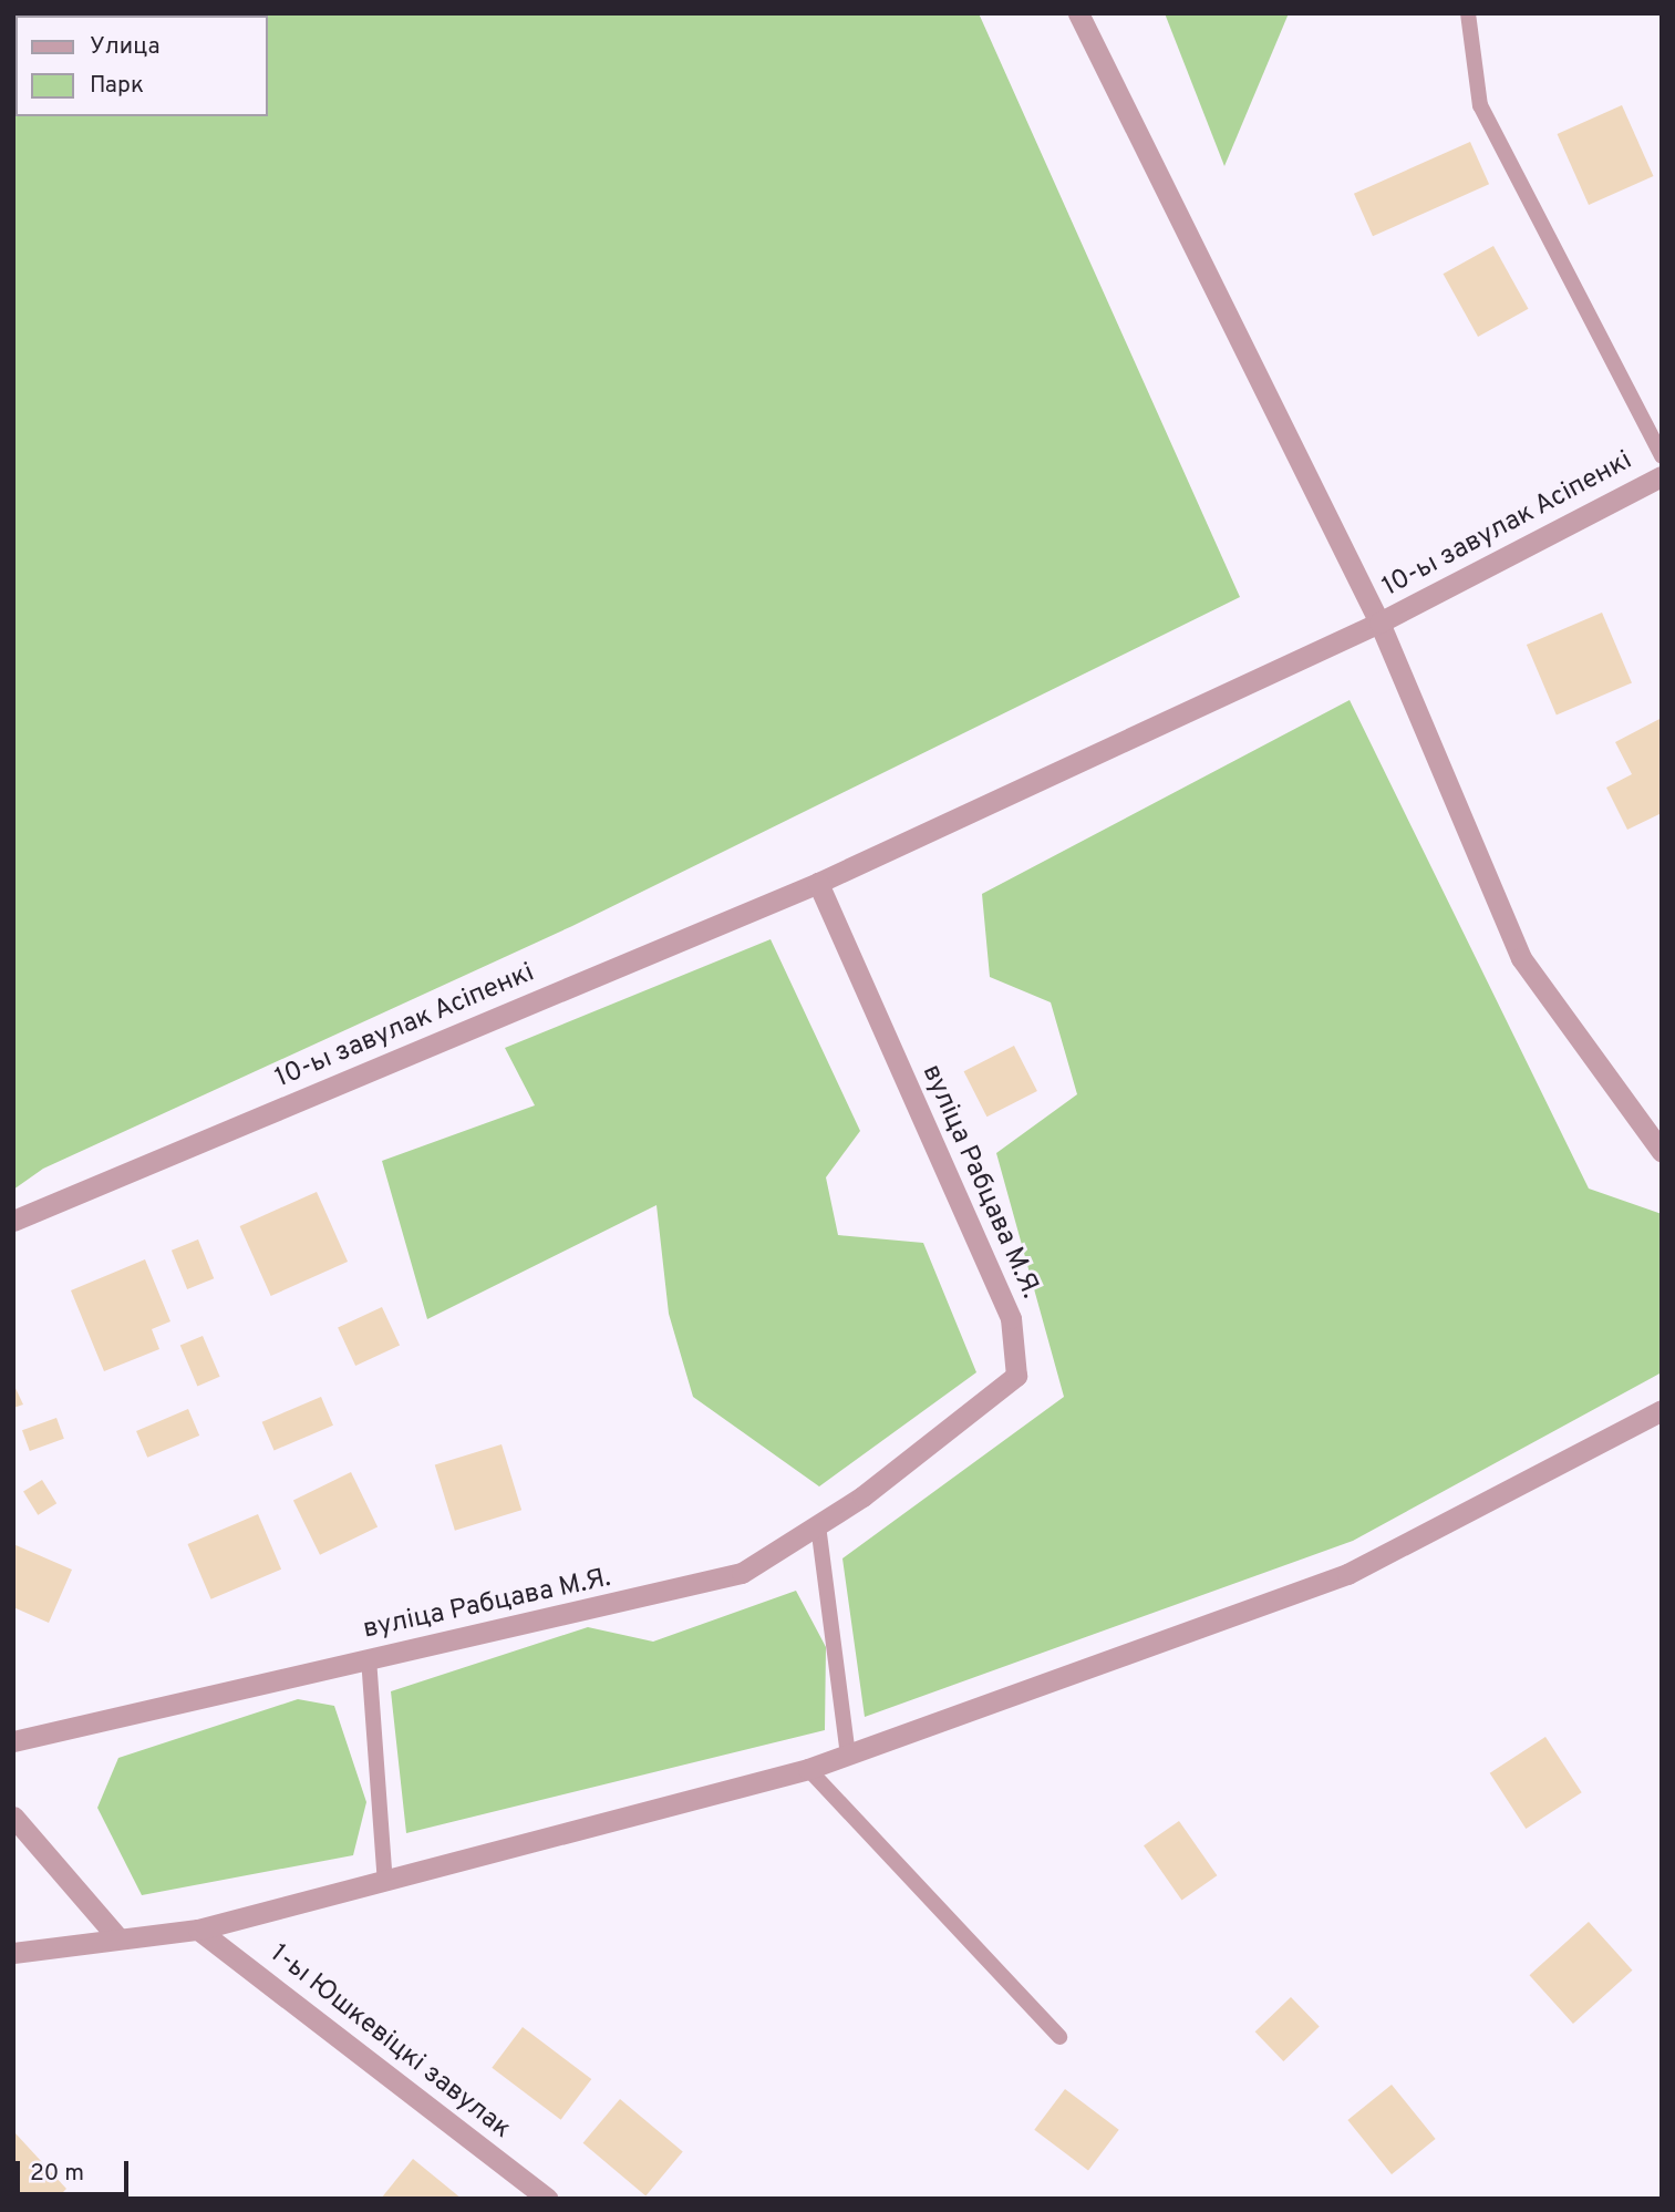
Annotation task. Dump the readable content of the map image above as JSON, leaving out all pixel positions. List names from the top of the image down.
{
  "streets": {
    "street": ["10-ы завулак Асіпенкі", "вуліца Рабцава М.Я.", "1-ы Юшкевіцкі завулак"]
  },
  "crossings": [
    ["10-ы завулак Асіпенкі", "вуліца Рабцава М.Я."]
  ],
  "legend": ["Улица", "Парк"],
  "scale_bar": "20 m"
}
